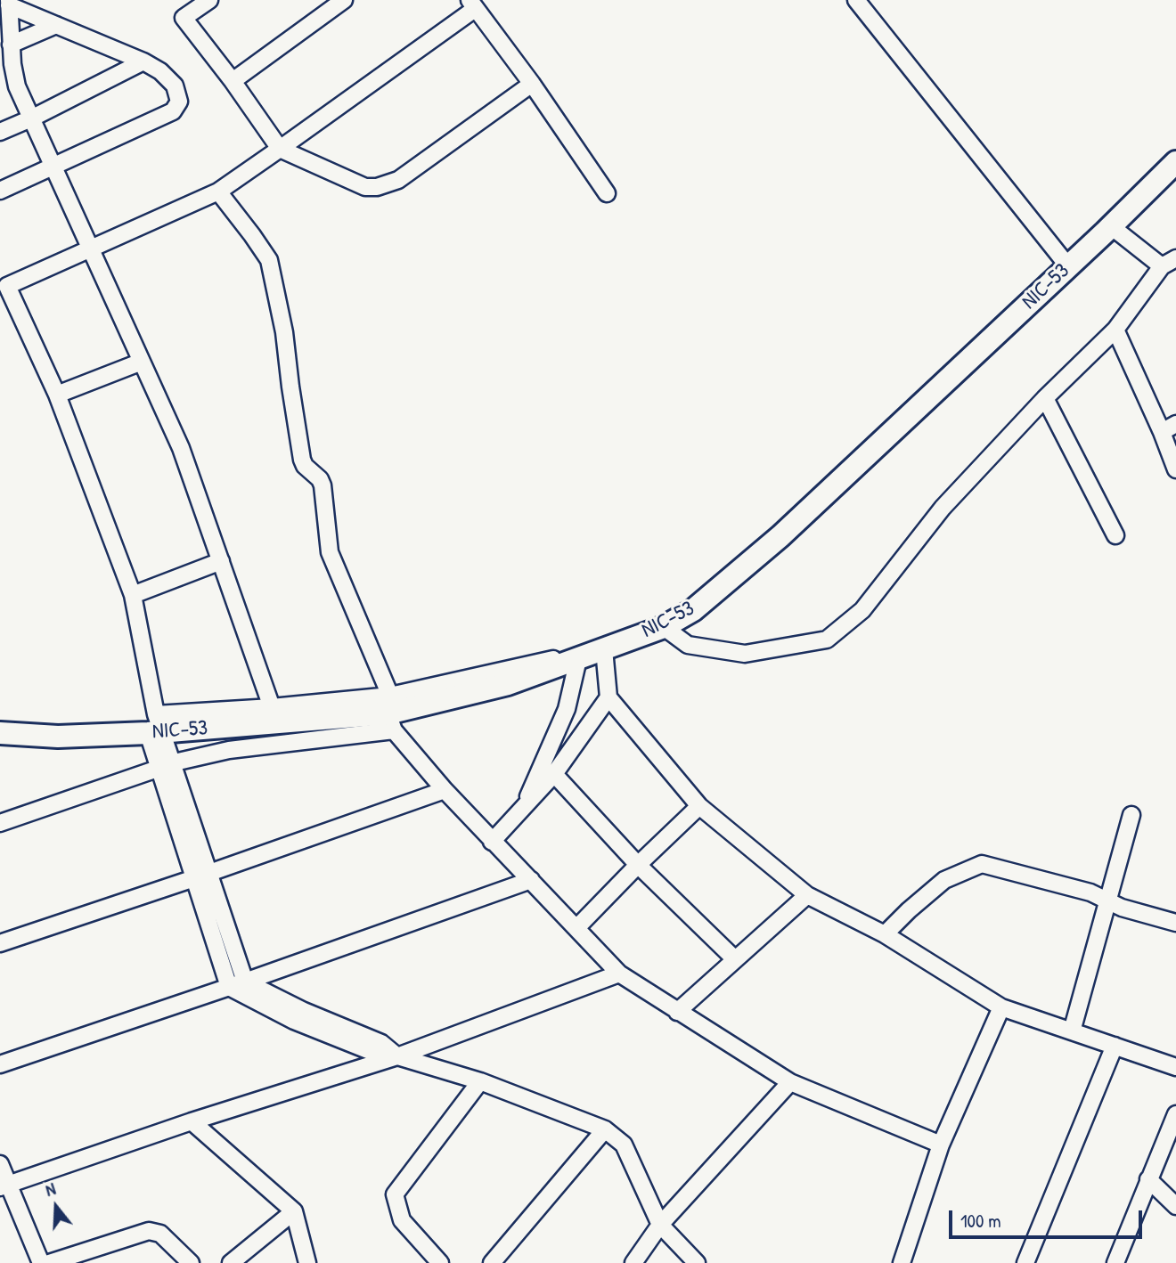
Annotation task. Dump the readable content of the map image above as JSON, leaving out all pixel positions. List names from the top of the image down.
{
  "streets": {
    "main road": ["NIC-53"]
  },
  "scale_bar": "100 m",
  "north": "top"
}
